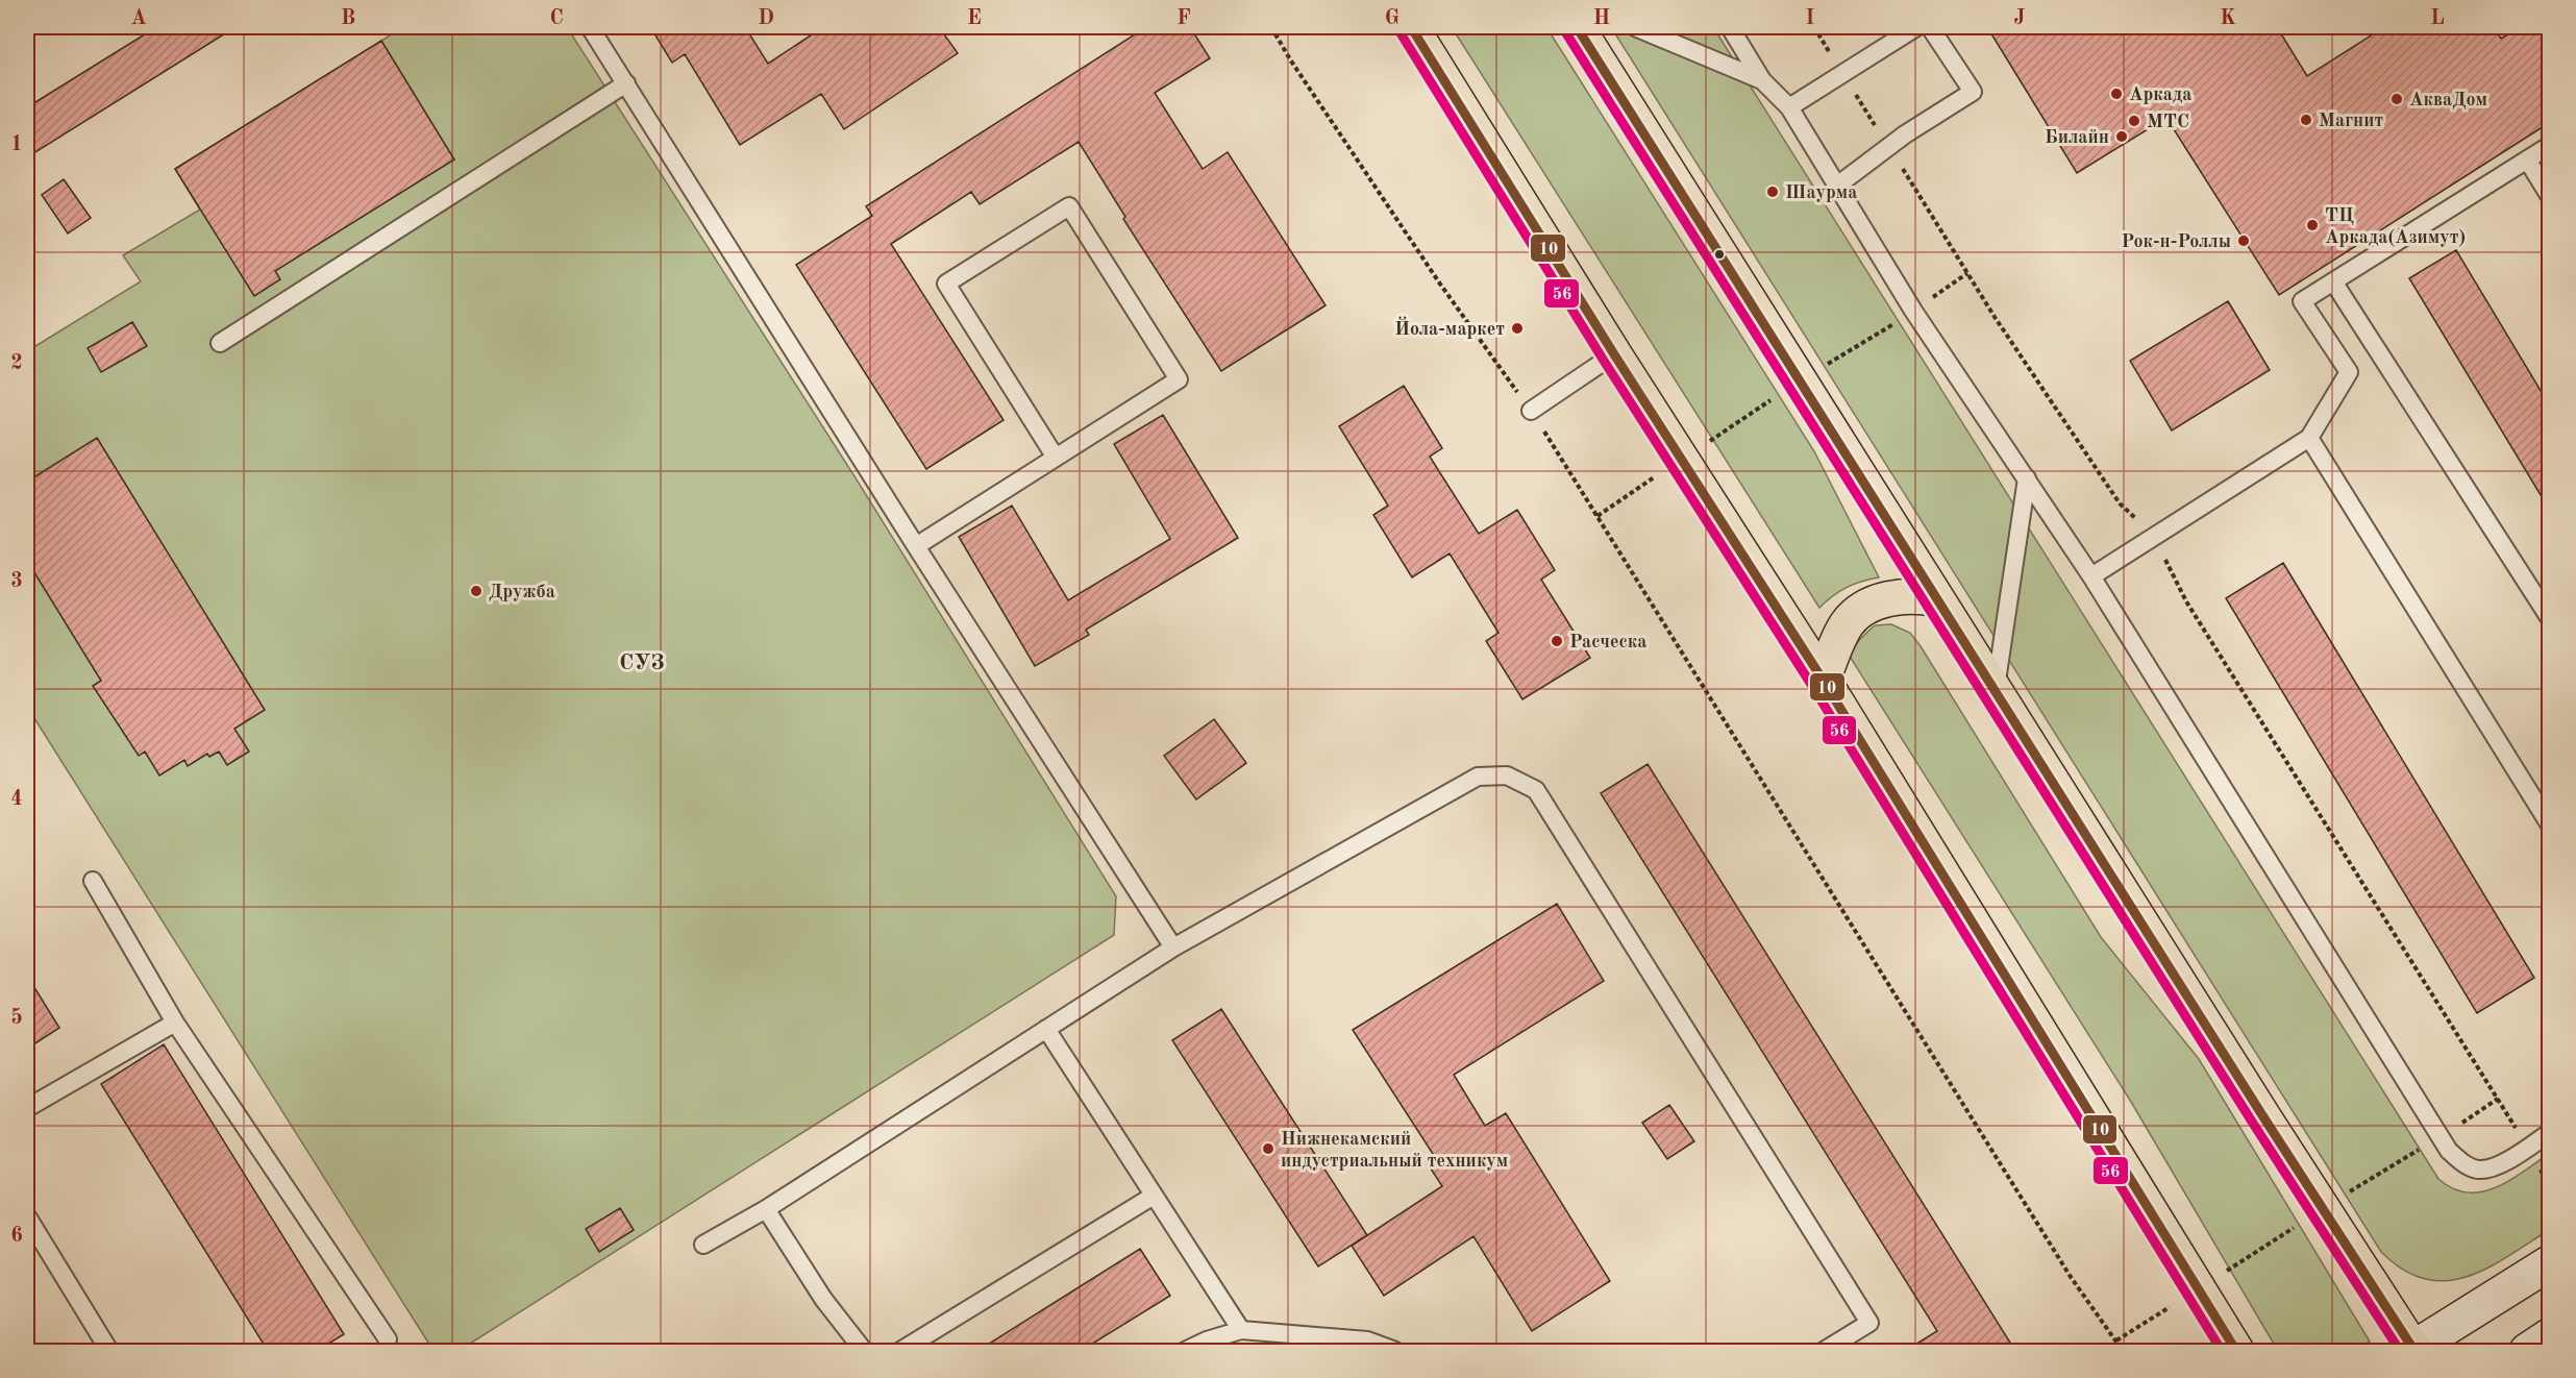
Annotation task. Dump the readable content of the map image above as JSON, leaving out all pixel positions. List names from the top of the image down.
{
  "districts": ["СУЗ"],
  "places": [
    "Аркада",
    "АкваДом",
    "Магнит",
    "МТС",
    "Билайн",
    "Шаурма",
    "ТЦ Аркада(Азимут)",
    "Рок-н-Роллы",
    "Йола-маркет",
    "Дружба",
    "Расческа",
    "Нижнекамский индустриальный техникум"
  ],
  "lines": ["transit line 10", "transit line 56"],
  "grid": {
    "columns": [
      "A",
      "B",
      "C",
      "D",
      "E",
      "F",
      "G",
      "H",
      "I",
      "J",
      "K",
      "L"
    ],
    "rows": [
      "1",
      "2",
      "3",
      "4",
      "5",
      "6"
    ]
  }
}
